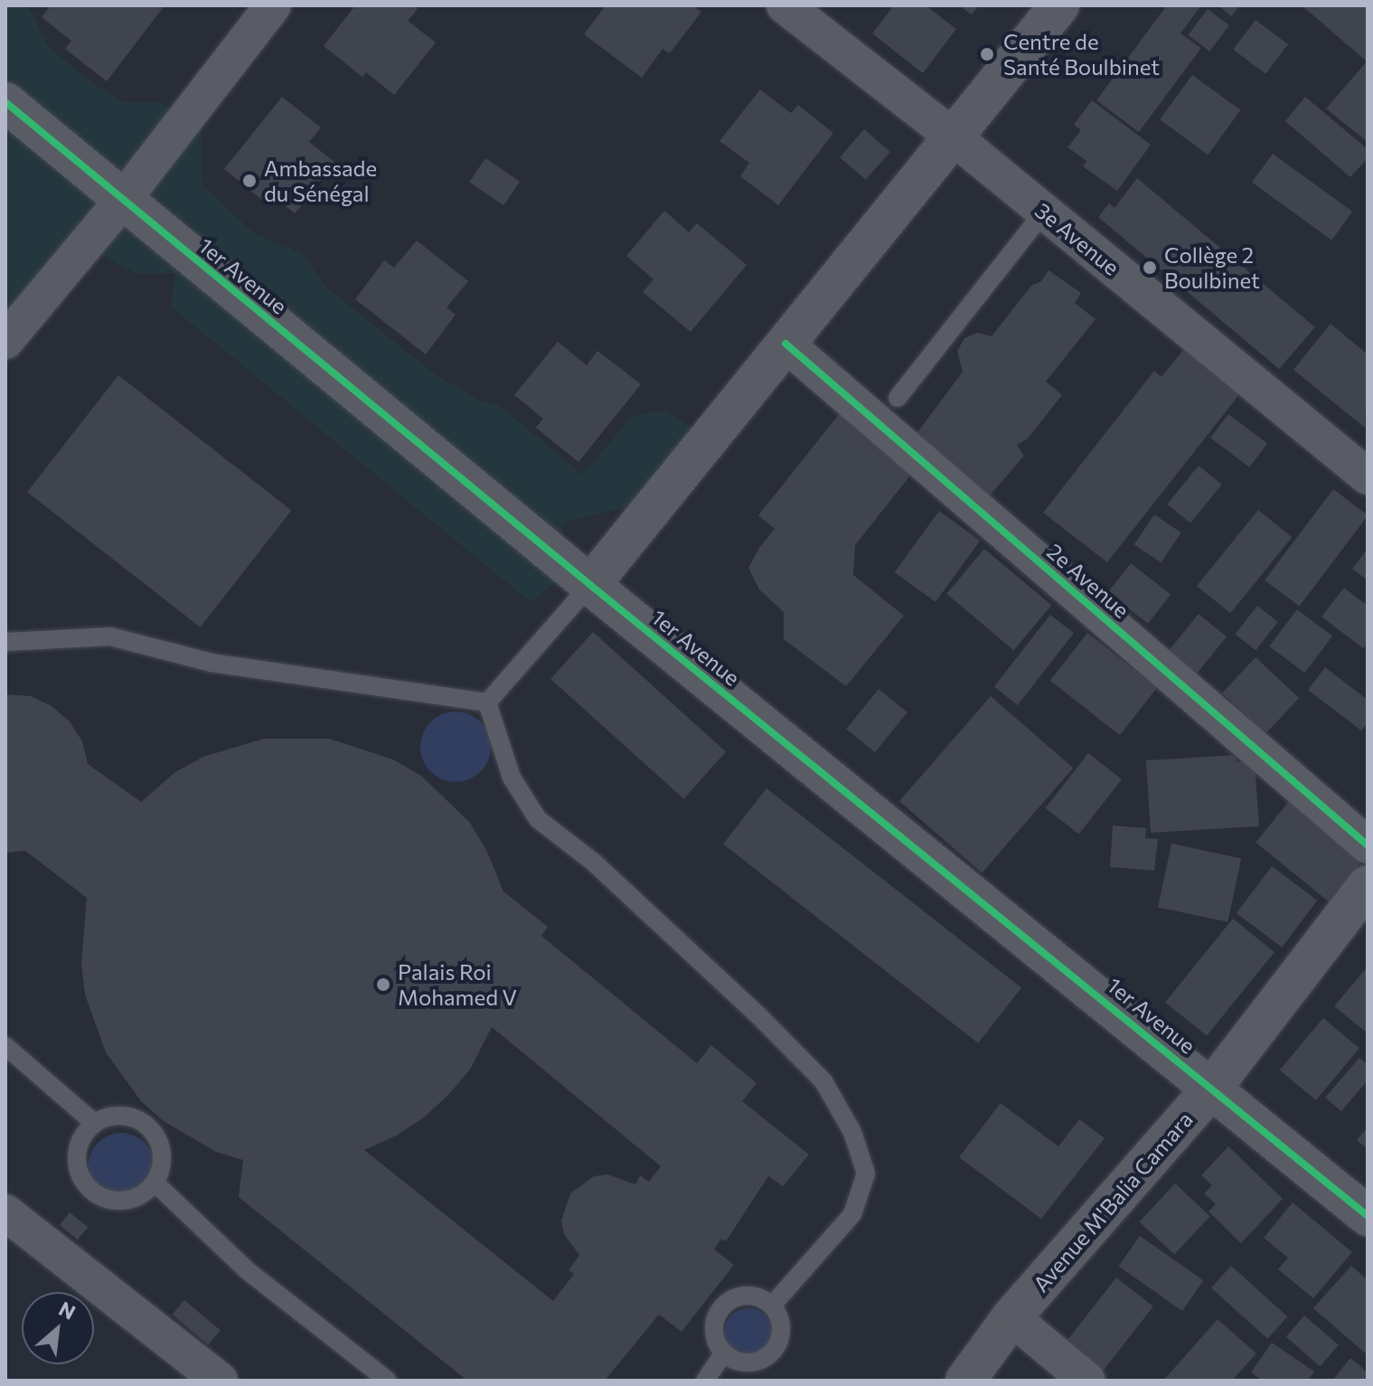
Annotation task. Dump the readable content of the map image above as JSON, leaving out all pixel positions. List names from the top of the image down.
{
  "streets": {
    "street": [
      "3e Avenue",
      "1er Avenue",
      "2e Avenue",
      "Avenue M'Balia Camara"
    ]
  },
  "crossings": [
    ["1er Avenue", "Avenue M'Balia Camara"]
  ],
  "places": [
    "Centre de Santé Boulbinet",
    "Ambassade du Sénégal",
    "Collège 2 Boulbinet",
    "Palais Roi Mohamed V"
  ],
  "north": "top right"
}
